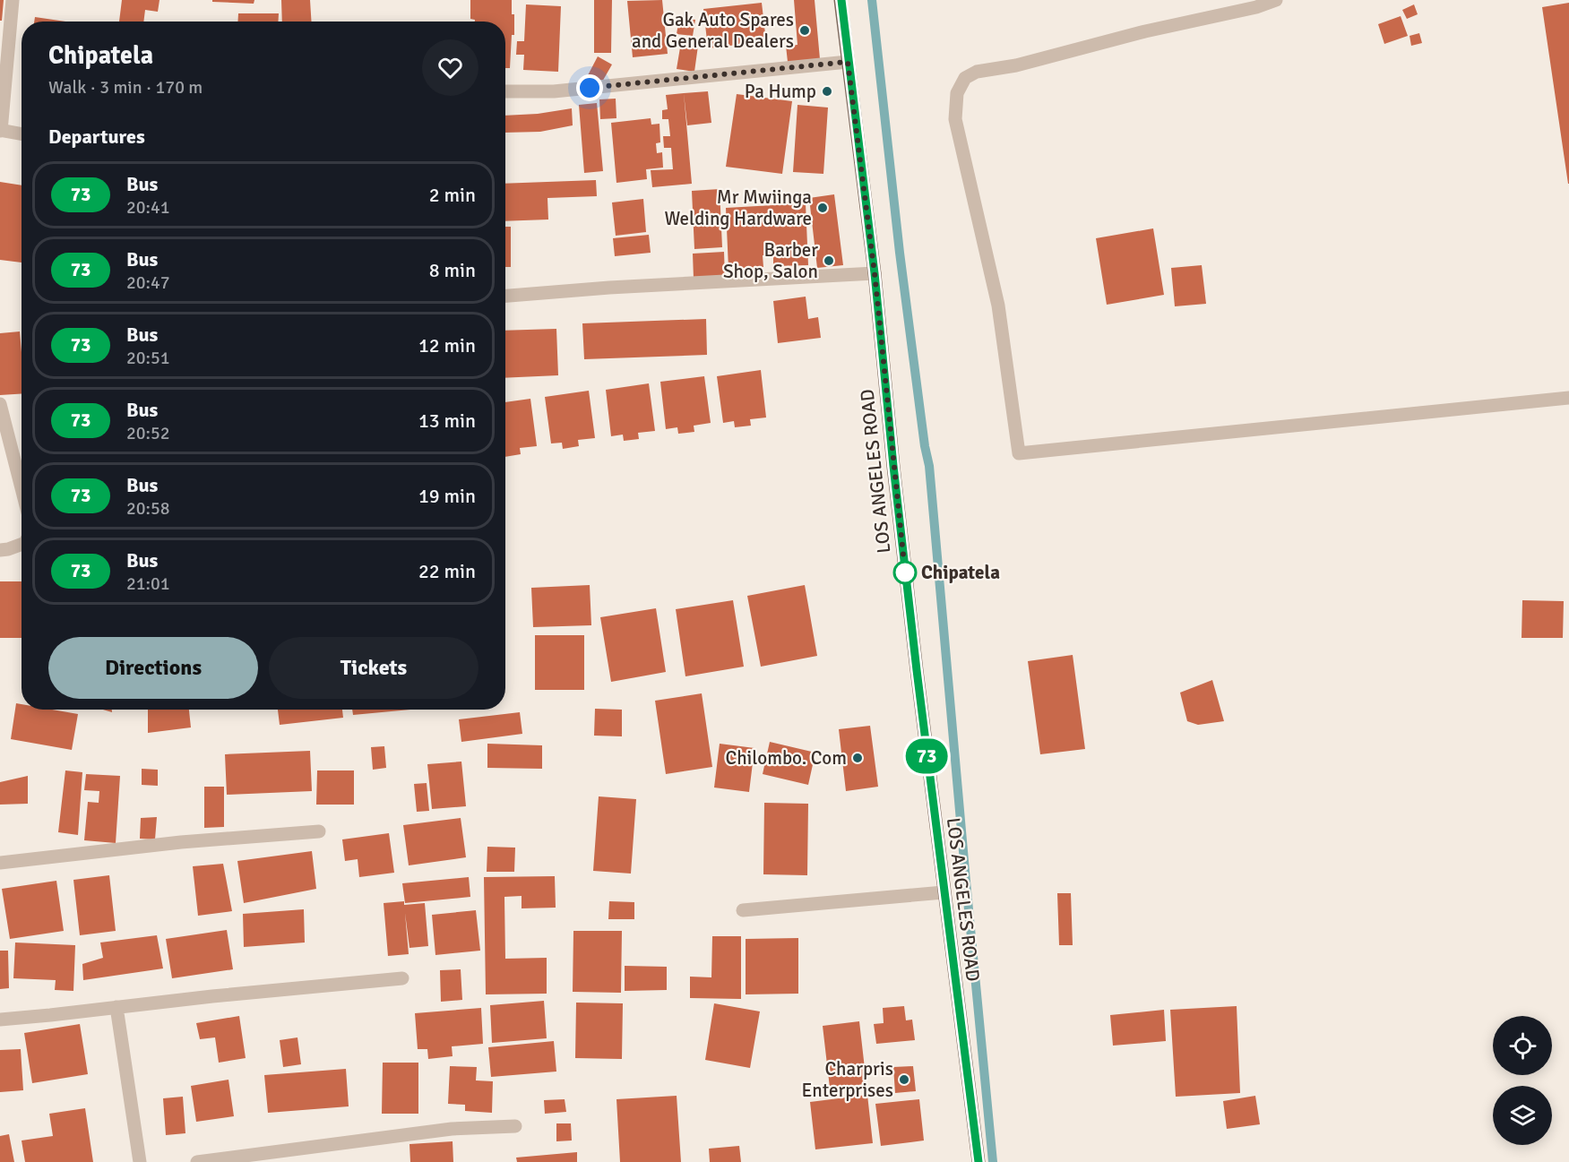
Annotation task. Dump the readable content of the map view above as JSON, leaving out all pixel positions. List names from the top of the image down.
{
  "streets": {
    "main road": ["LOS ANGELES ROAD"]
  },
  "places": [
    "Gak Auto Spares and General Dealers",
    "Pa Hump",
    "Mr Mwiinga Welding Hardware",
    "Barber Shop, Salon",
    "Chipatela",
    "Chilombo. Com",
    "Charpris Enterprises"
  ],
  "lines": ["bus line 73"],
  "page": {
    "on_map": "73",
    "heading": [
      ["Chipatela", "Walk · 3 min · 170 m"],
      "Departures"
    ],
    "list": [
      {
        "mark": "73",
        "name": "Bus",
        "note": "20:41",
        "value": "2 min"
      },
      {
        "mark": "73",
        "name": "Bus",
        "note": "20:47",
        "value": "8 min"
      },
      {
        "mark": "73",
        "name": "Bus",
        "note": "20:51",
        "value": "12 min"
      },
      {
        "mark": "73",
        "name": "Bus",
        "note": "20:52",
        "value": "13 min"
      },
      {
        "mark": "73",
        "name": "Bus",
        "note": "20:58",
        "value": "19 min"
      },
      {
        "mark": "73",
        "name": "Bus",
        "note": "21:01",
        "value": "22 min"
      }
    ],
    "buttons": ["Directions", "Tickets"]
  }
}
